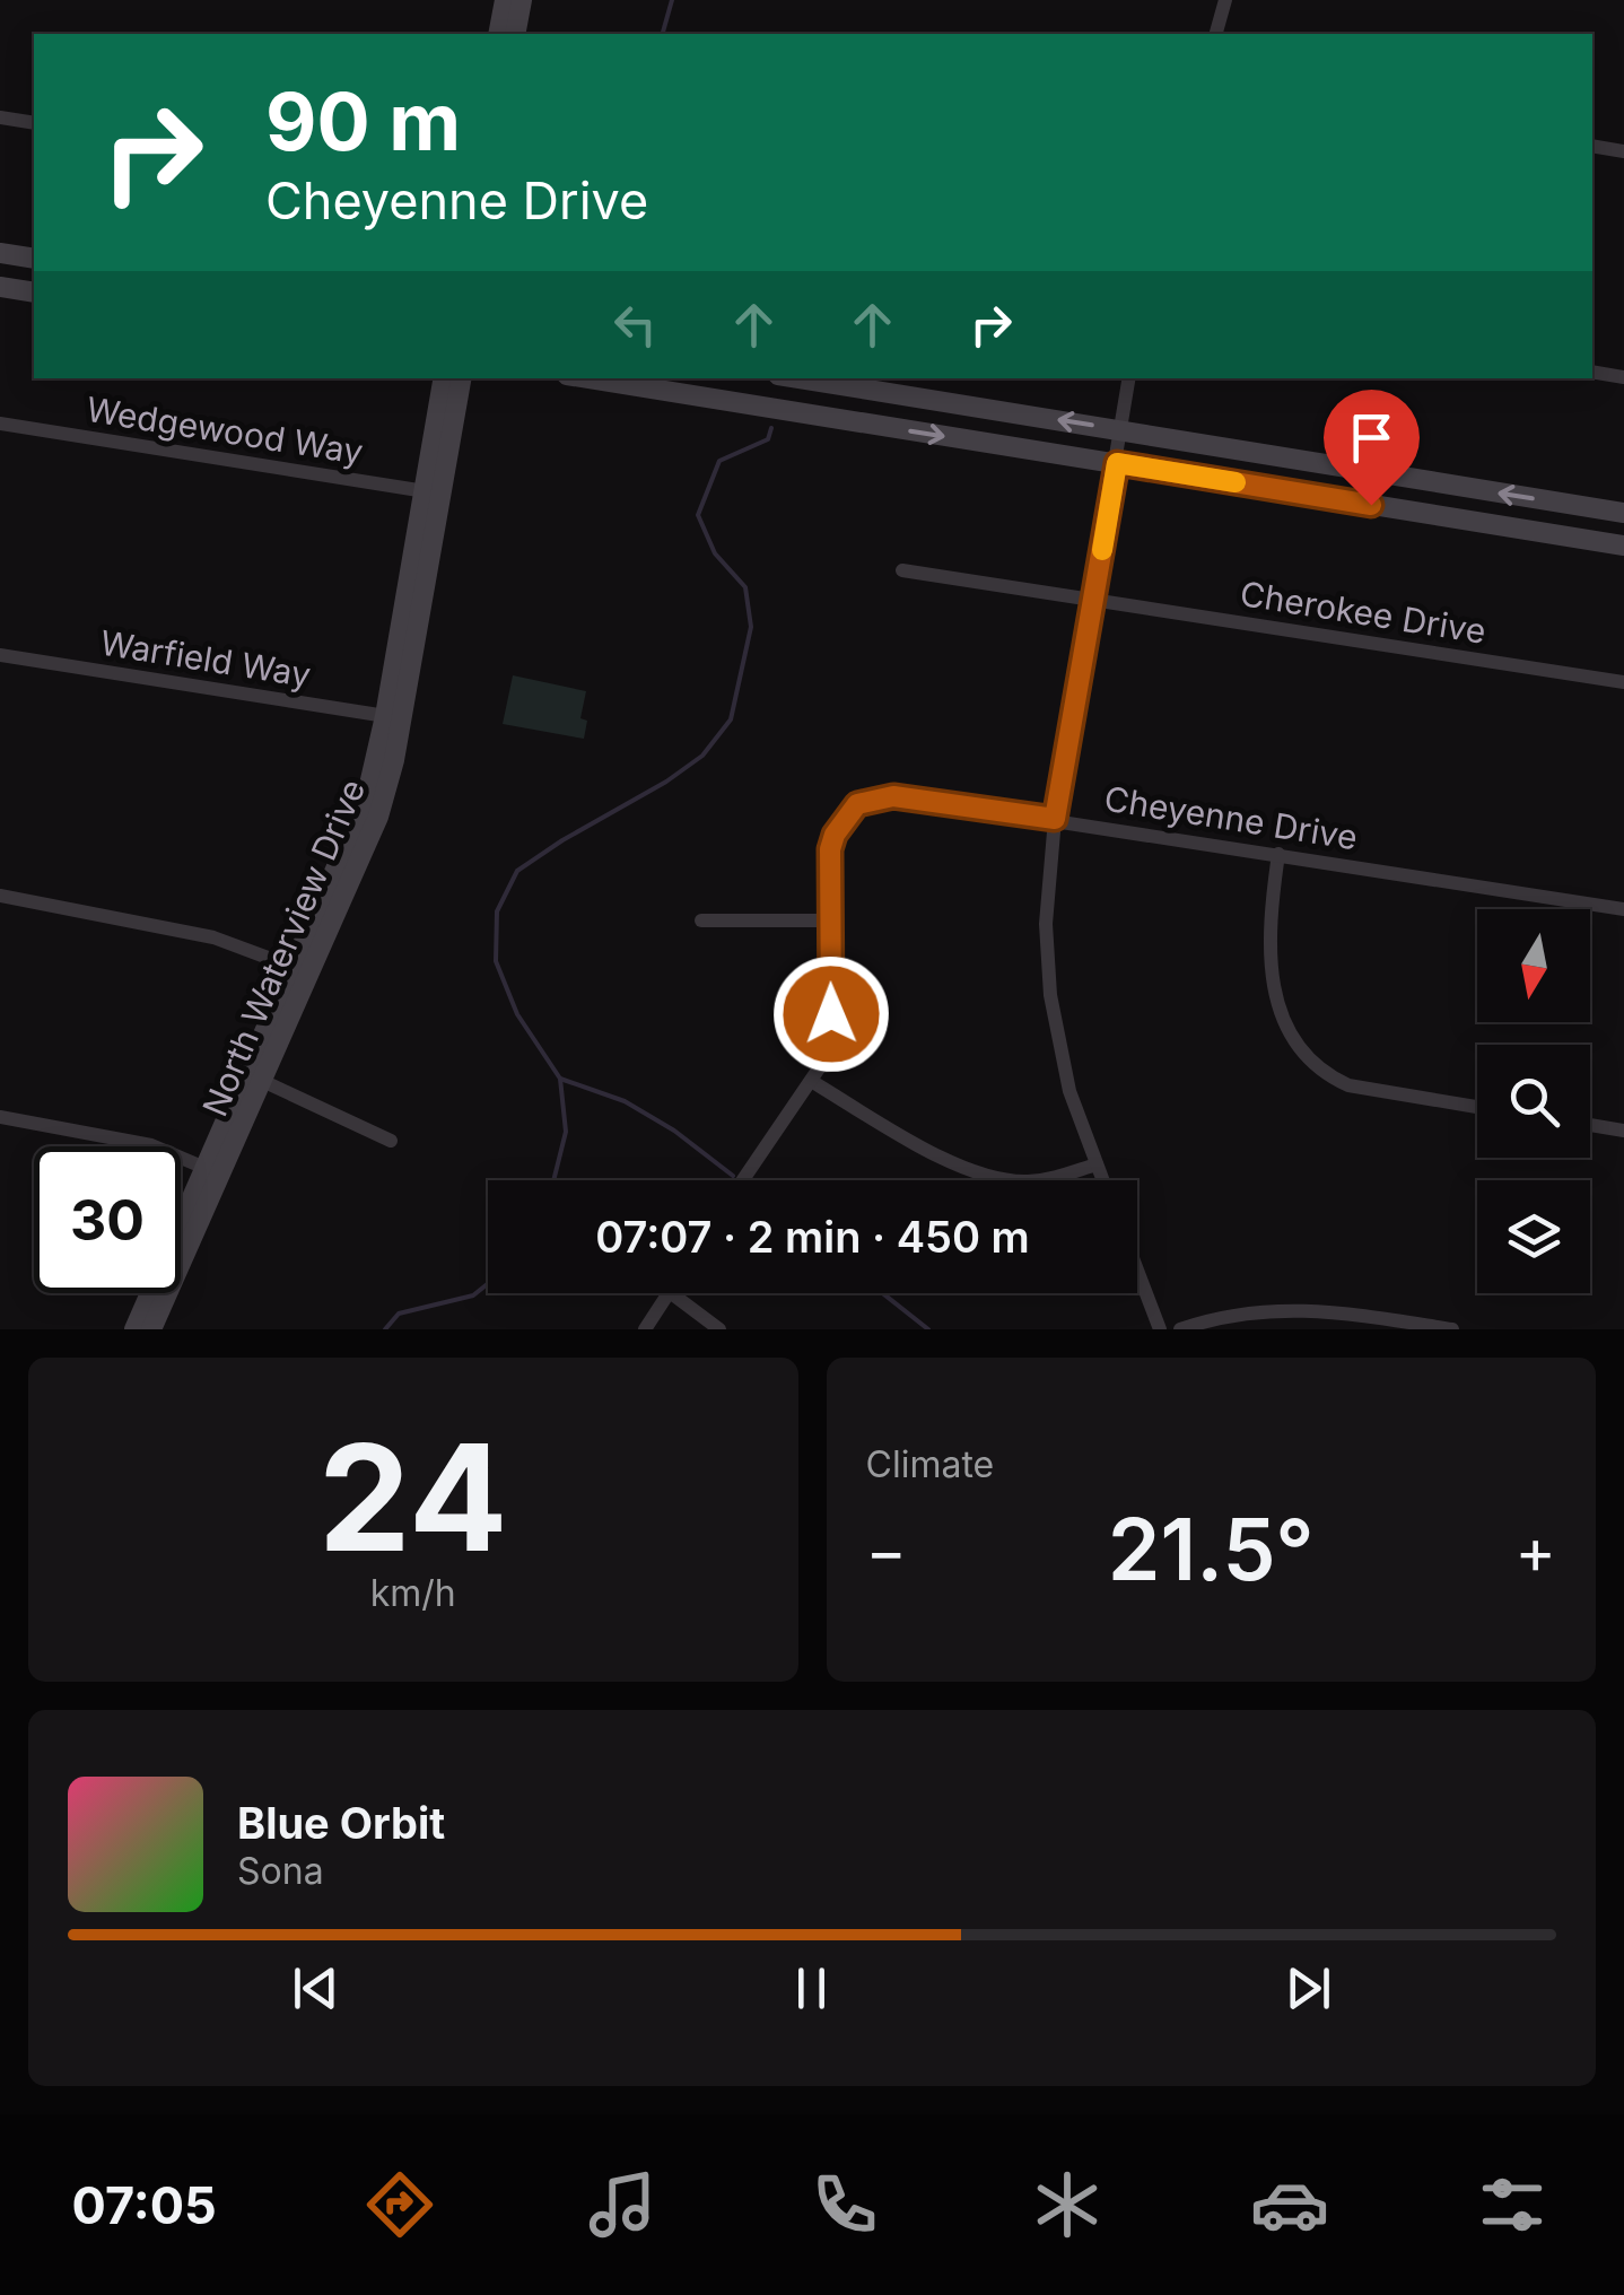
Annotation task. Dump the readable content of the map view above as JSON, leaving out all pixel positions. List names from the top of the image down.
{
  "streets": {
    "main road": ["North Waterview Drive"],
    "street": [
      "Wedgewood Way",
      "Cherokee Drive",
      "Warfield Way",
      "Cheyenne Drive"
    ]
  },
  "crossings": [
    ["Wedgewood Way", "North Waterview Drive"],
    ["Warfield Way", "North Waterview Drive"]
  ],
  "north": "bottom",
  "page": {
    "turn": ["90 m", "Cheyenne Drive"],
    "limit": "30",
    "trip": "07:07 · 2 min · 450 m",
    "tile": [
      ["24", "km/h"],
      "Climate"
    ],
    "heat": ["−", "21.5°", "+"],
    "song": ["Blue Orbit", "Sona"],
    "tabs": "07:05"
  }
}
